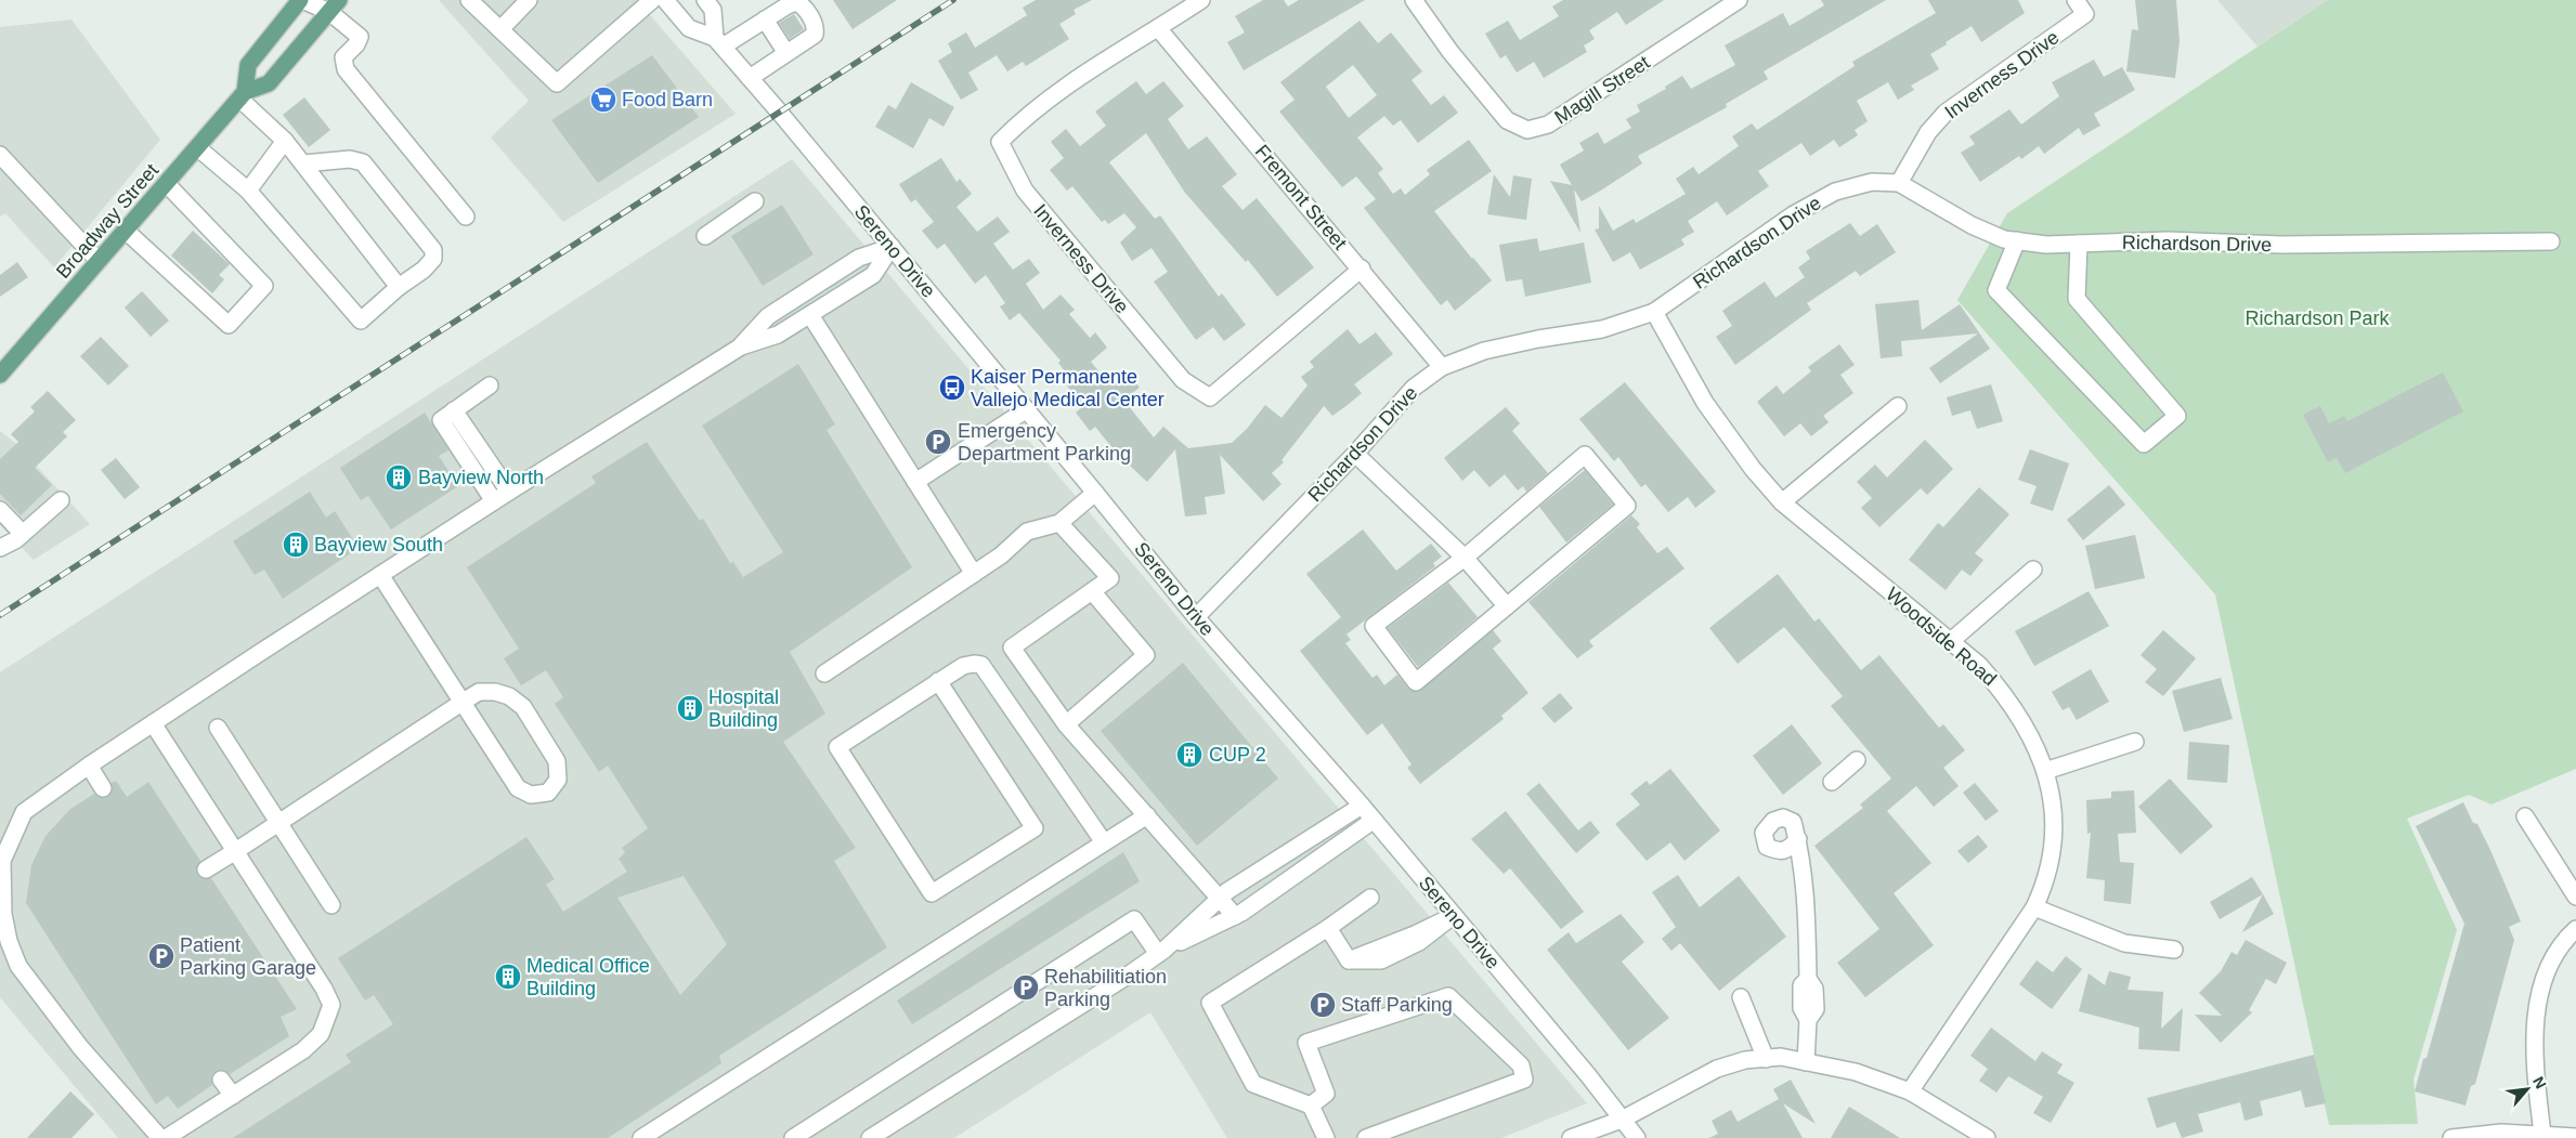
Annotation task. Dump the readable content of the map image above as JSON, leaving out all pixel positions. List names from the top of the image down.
{
  "streets": {
    "main road": ["Broadway Street"],
    "street": [
      "Inverness Drive",
      "Magill Street",
      "Fremont Street",
      "Richardson Drive",
      "Sereno Drive",
      "Woodside Road"
    ]
  },
  "crossings": [
    ["Inverness Drive", "Fremont Street"],
    ["Inverness Drive", "Richardson Drive"],
    ["Fremont Street", "Richardson Drive"],
    ["Richardson Drive", "Sereno Drive"],
    ["Richardson Drive", "Woodside Road"]
  ],
  "parks": ["Richardson Park"],
  "places": {
    "supermarket": ["Food Barn"],
    "bus stop": ["Kaiser Permanente Vallejo Medical Center"],
    "parking": [
      "Emergency Department Parking",
      "Patient Parking Garage",
      "Rehabilitiation Parking",
      "Staff Parking"
    ],
    "building": [
      "Bayview North",
      "Bayview South",
      "Hospital Building",
      "CUP 2",
      "Medical Office Building"
    ]
  },
  "north": "top right"
}
